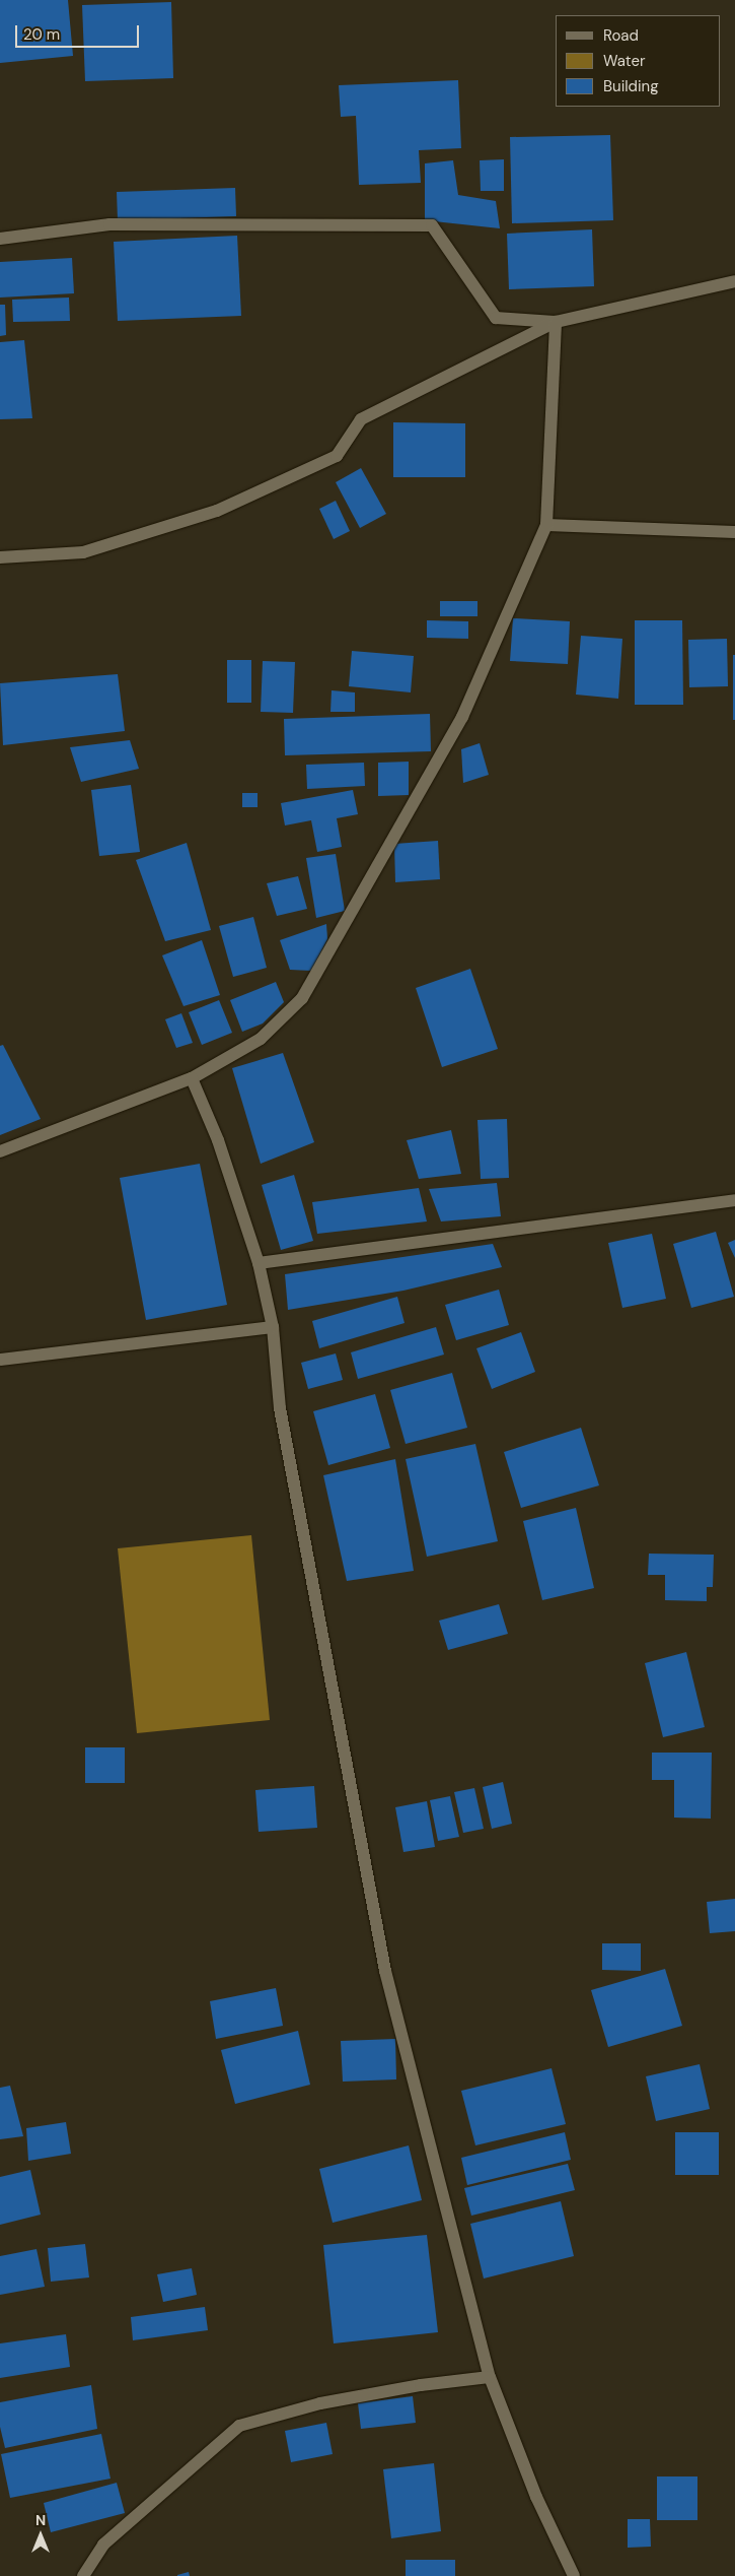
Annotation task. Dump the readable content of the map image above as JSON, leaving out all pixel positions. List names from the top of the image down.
{
  "legend": ["Road", "Water", "Building"],
  "scale_bar": "20 m",
  "north": "top"
}
